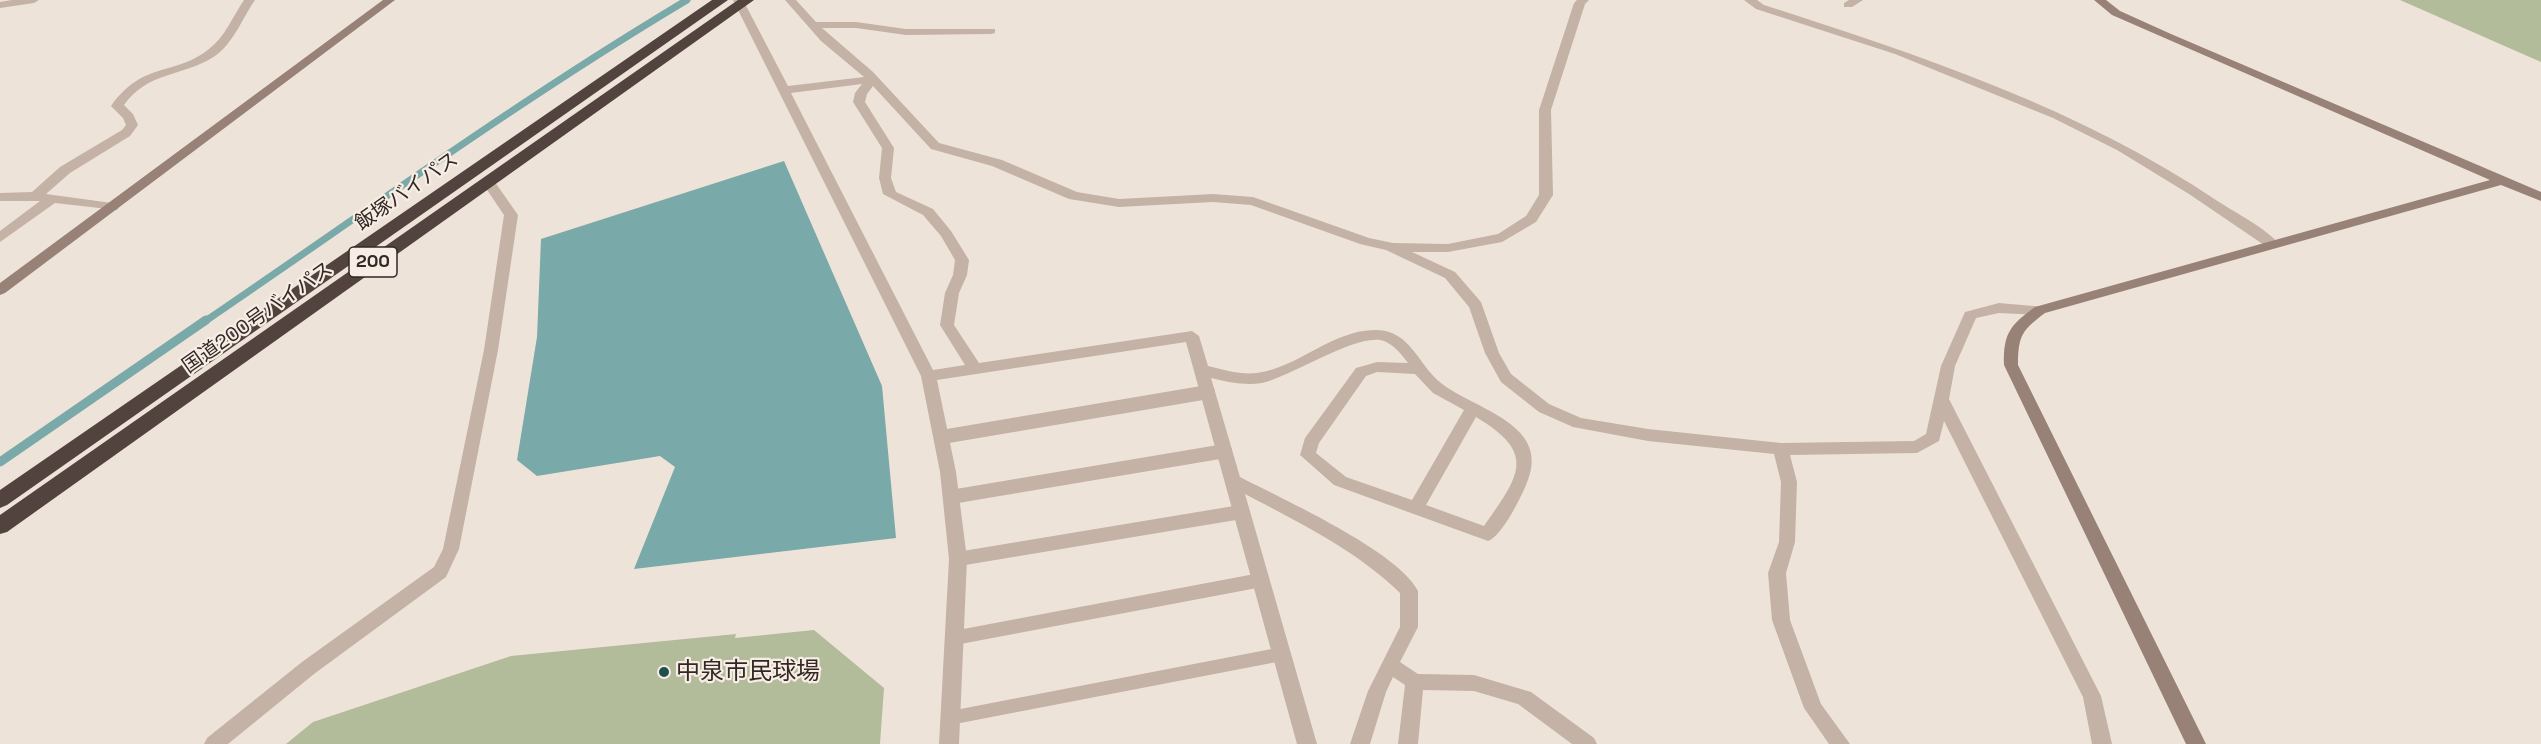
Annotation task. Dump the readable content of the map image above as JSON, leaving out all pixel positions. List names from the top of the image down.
{
  "streets": {
    "highway": ["飯塚バイパス", "200", "国道200号バイパス"]
  },
  "places": ["中泉市民球場"]
}
